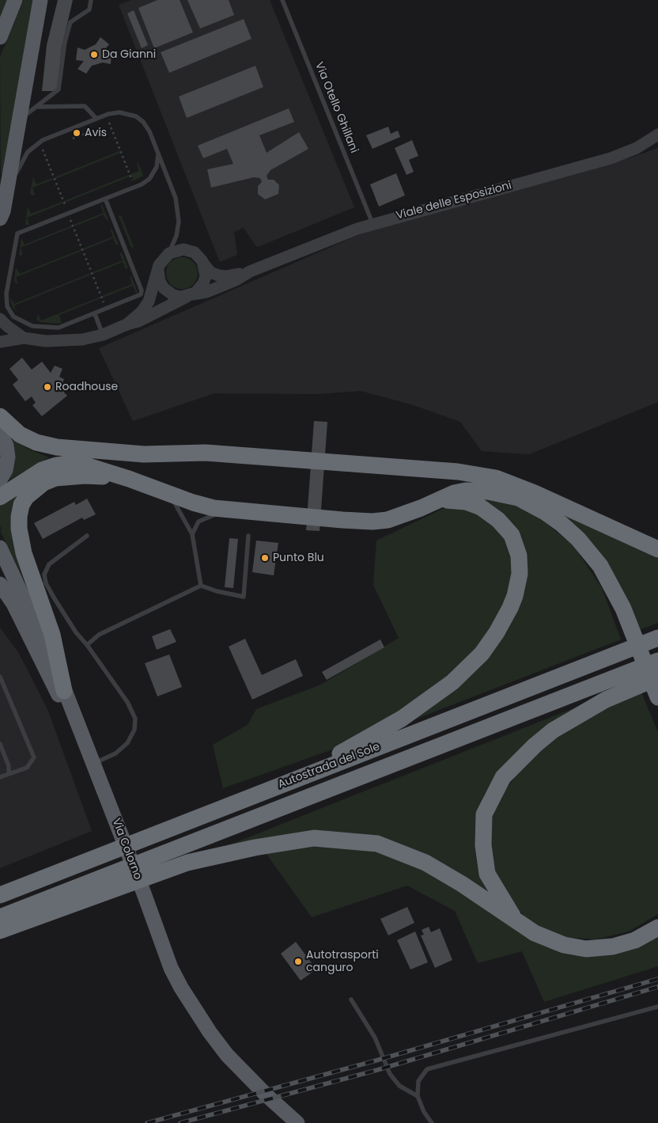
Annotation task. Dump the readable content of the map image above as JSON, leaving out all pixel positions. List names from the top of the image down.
{
  "streets": {
    "highway": ["Autostrada del Sole"],
    "main road": ["Via Colorno"],
    "street": ["Viale delle Esposizioni"],
    "lane": ["Via Otello Ghillani"]
  },
  "crossings": [
    ["Via Otello Ghillani", "Viale delle Esposizioni"]
  ],
  "places": [
    "Da Gianni",
    "Avis",
    "Roadhouse",
    "Punto Blu",
    "Autotrasporti canguro"
  ]
}
